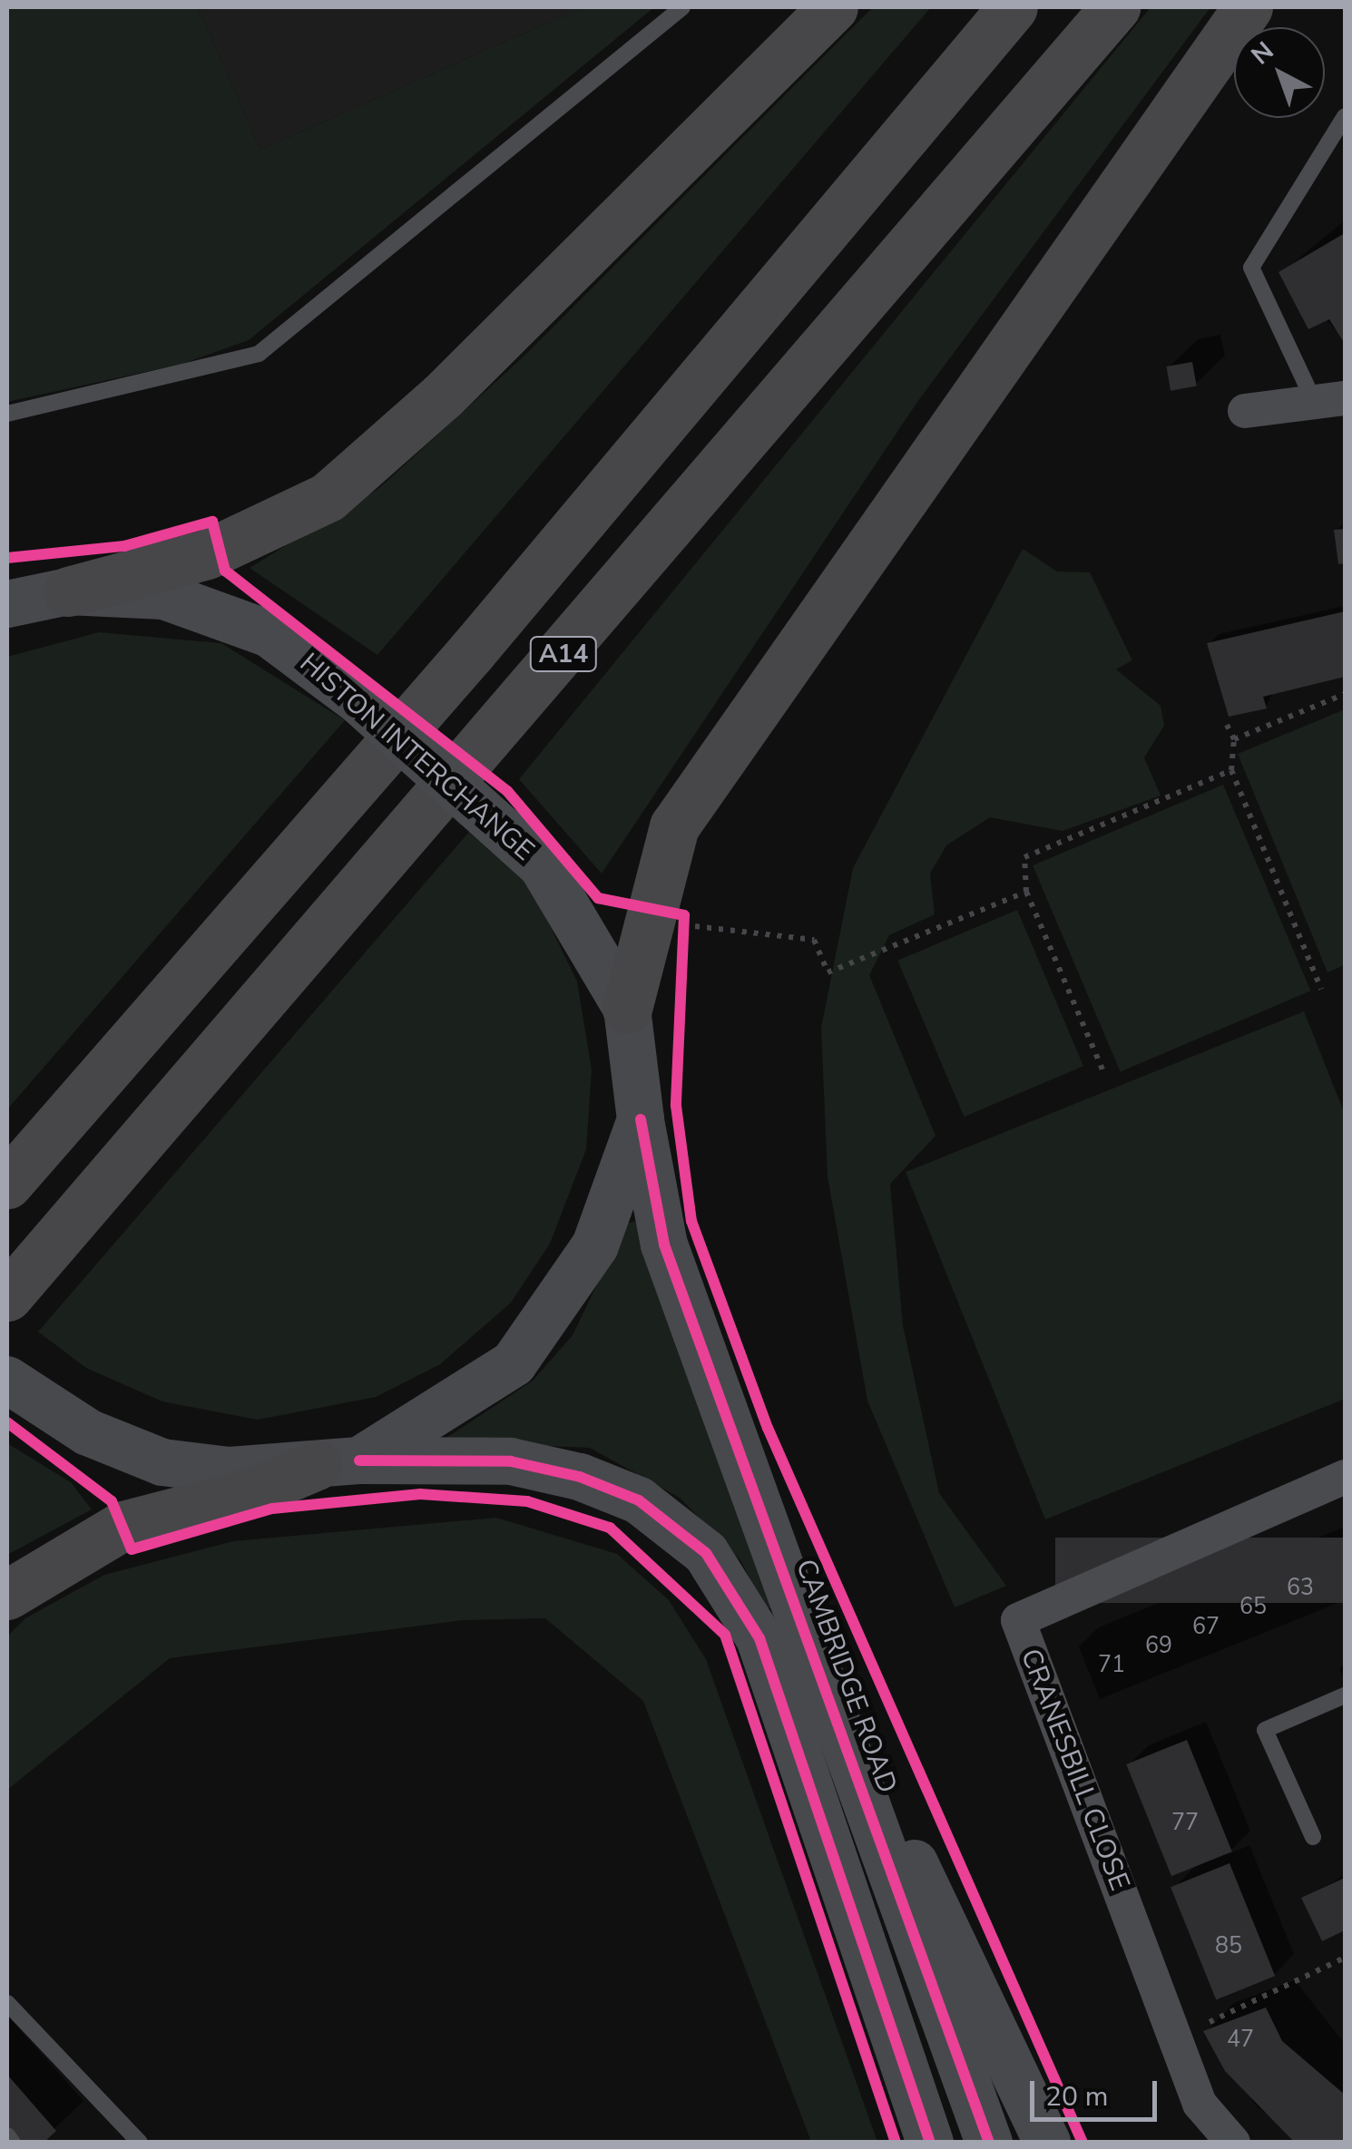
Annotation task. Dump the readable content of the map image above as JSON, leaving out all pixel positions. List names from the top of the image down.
{
  "streets": {
    "highway": ["A14"],
    "main road": ["HISTON INTERCHANGE", "CAMBRIDGE ROAD"],
    "street": ["CRANESBILL CLOSE"]
  },
  "crossings": [
    ["HISTON INTERCHANGE", "CAMBRIDGE ROAD"]
  ],
  "house_numbers": [
    "63",
    "65",
    "67",
    "69",
    "71",
    "77",
    "85",
    "47"
  ],
  "scale_bar": "20 m",
  "north": "top left"
}
